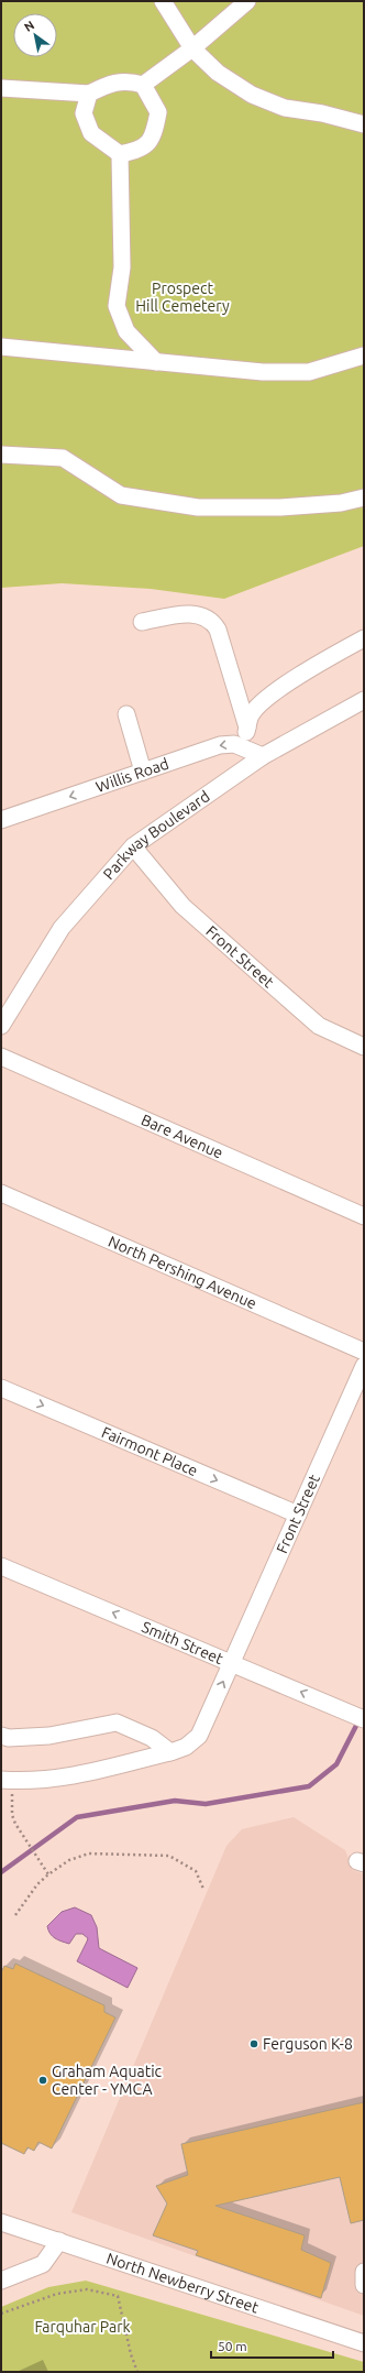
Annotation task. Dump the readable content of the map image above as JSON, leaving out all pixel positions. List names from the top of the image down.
{
  "streets": {
    "street": [
      "Willis Road",
      "Parkway Boulevard",
      "Front Street",
      "Bare Avenue",
      "North Pershing Avenue",
      "Fairmont Place",
      "Smith Street",
      "North Newberry Street"
    ]
  },
  "crossings": [
    ["Willis Road", "Parkway Boulevard"],
    ["Parkway Boulevard", "Front Street"],
    ["Front Street", "Fairmont Place"],
    ["Front Street", "Smith Street"]
  ],
  "one_way": ["Willis Road", "Fairmont Place"],
  "parks": ["Prospect Hill Cemetery", "Farquhar Park"],
  "places": ["Ferguson K-8", "Graham Aquatic Center - YMCA"],
  "scale_bar": "50 m",
  "north": "top left"
}
